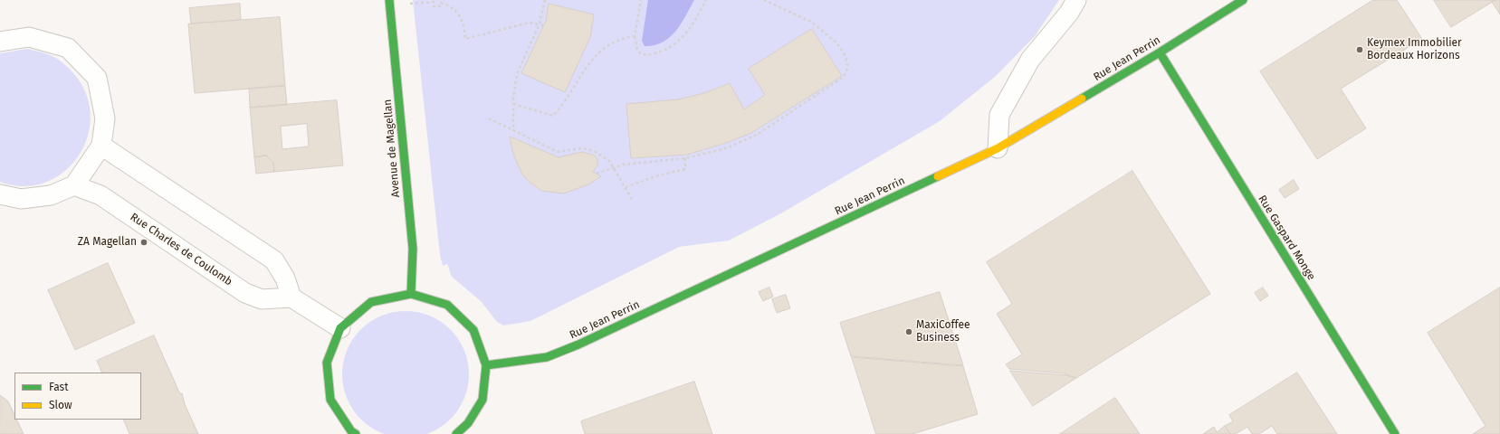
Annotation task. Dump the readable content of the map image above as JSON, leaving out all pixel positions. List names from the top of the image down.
{
  "streets": {
    "street": [
      "Rue Jean Perrin",
      "Avenue de Magellan",
      "Rue Gaspard Monge",
      "Rue Charles de Coulomb"
    ]
  },
  "crossings": [
    ["Rue Jean Perrin", "Rue Gaspard Monge"]
  ],
  "places": ["Keymex Immobilier Bordeaux Horizons", "ZA Magellan", "MaxiCoffee Business"],
  "legend": ["Fast", "Slow"]
}
